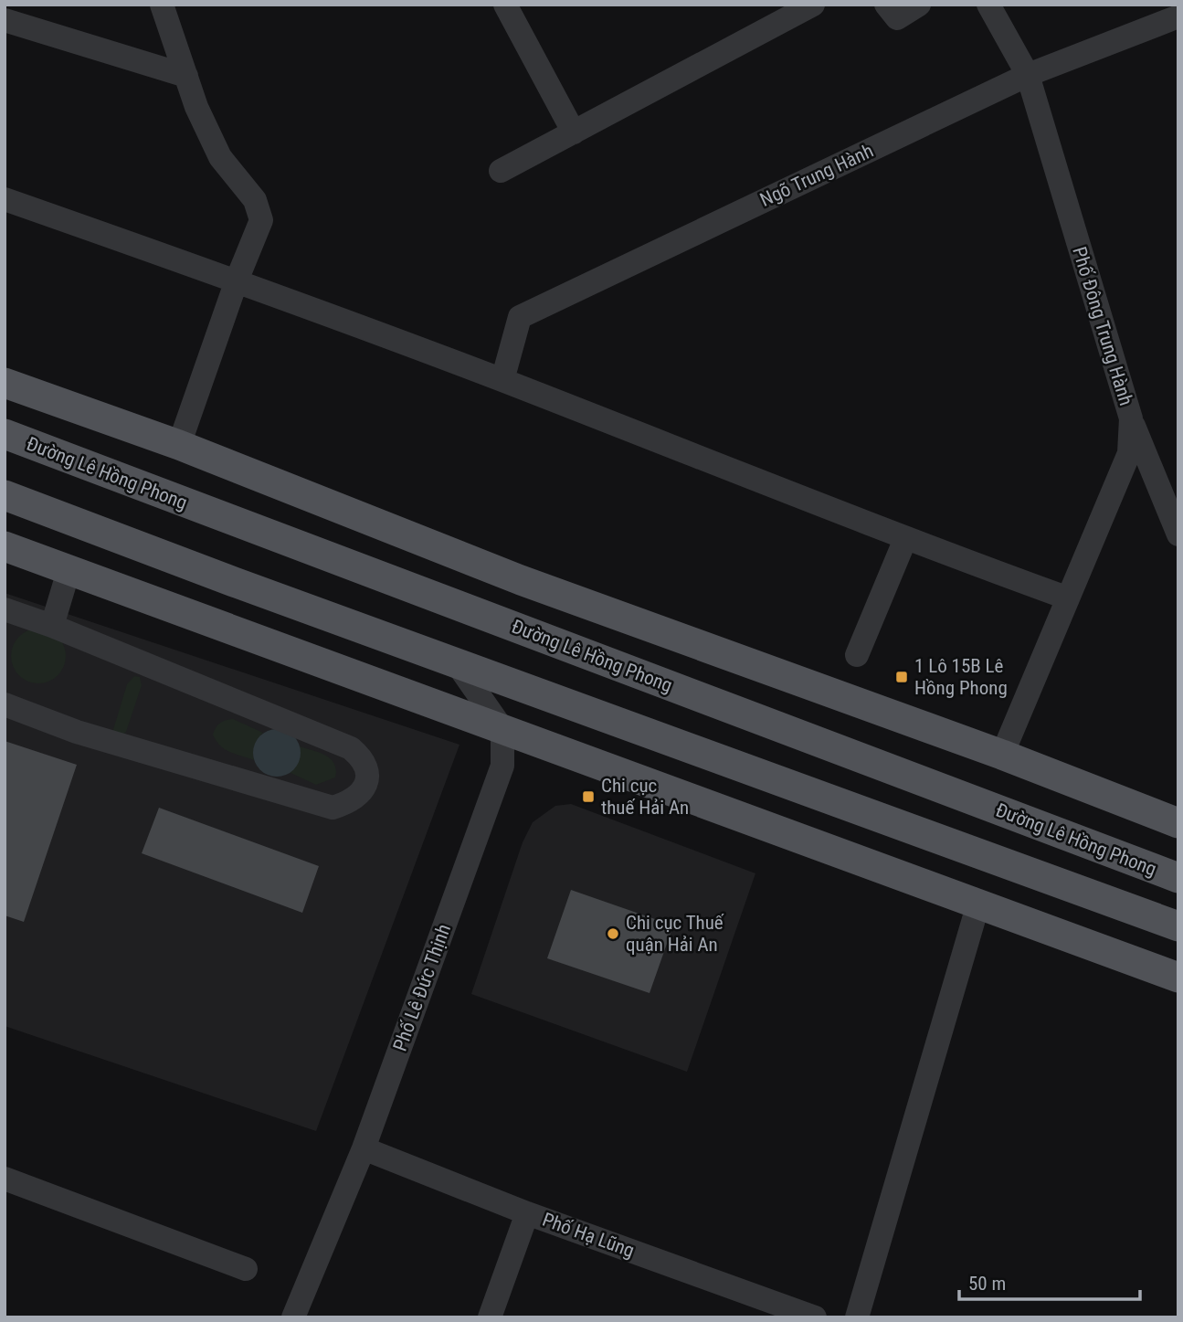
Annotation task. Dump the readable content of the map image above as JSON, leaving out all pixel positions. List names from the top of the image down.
{
  "streets": {
    "main road": ["Đường Lê Hồng Phong"],
    "street": [
      "Ngõ Trung Hành",
      "Phố Đông Trung Hành",
      "Phố Lê Đức Thịnh",
      "Phố Hạ Lũng"
    ]
  },
  "crossings": [
    ["Ngõ Trung Hành", "Phố Đông Trung Hành"],
    ["Phố Lê Đức Thịnh", "Phố Hạ Lũng"]
  ],
  "places": {
    "transit": ["1 Lô 15B Lê Hồng Phong", "Chi cục thuế Hải An"],
    "other": ["Chi cục Thuế quận Hải An"]
  },
  "scale_bar": "50 m"
}
